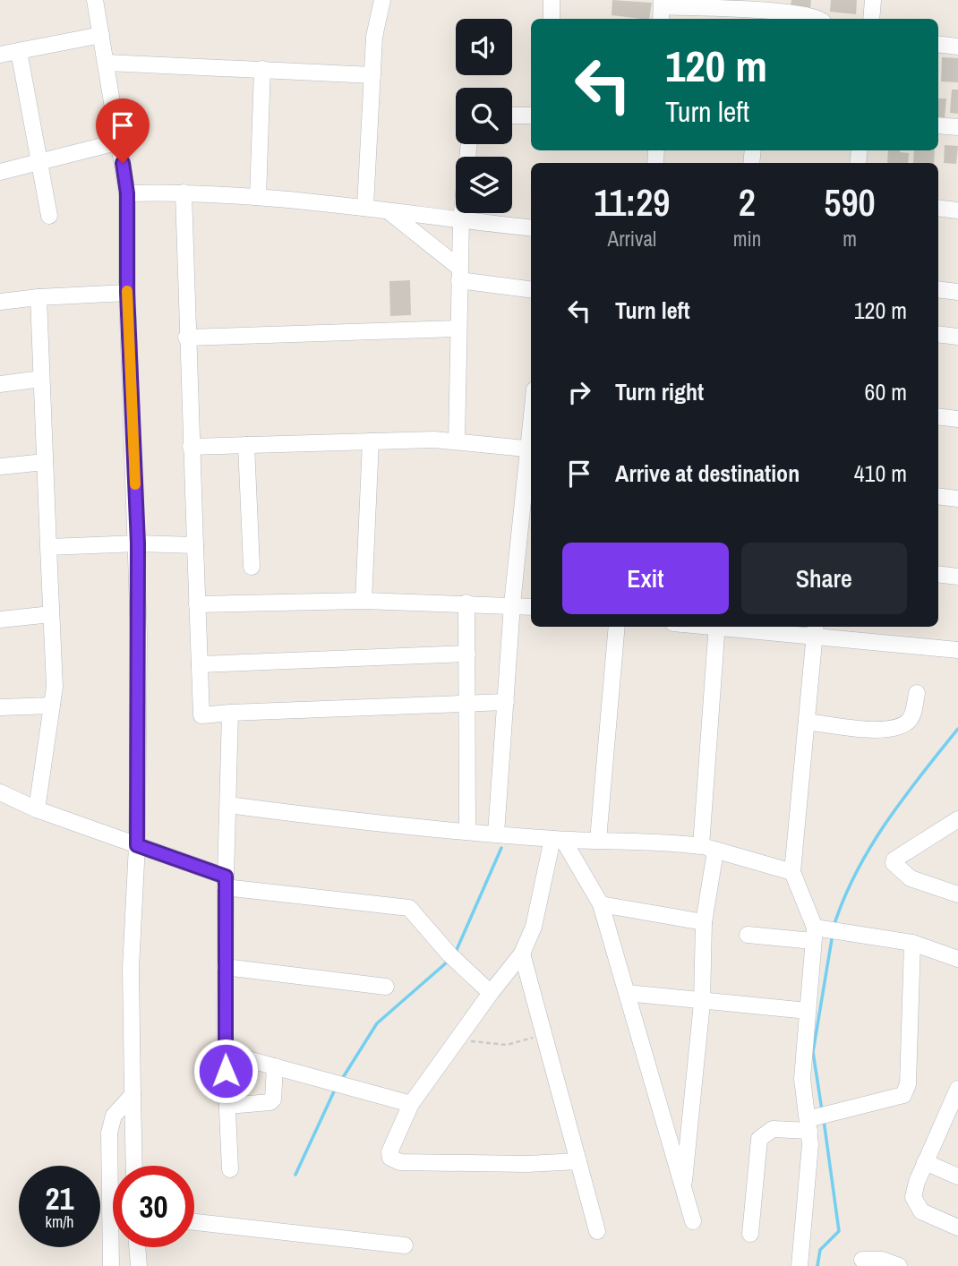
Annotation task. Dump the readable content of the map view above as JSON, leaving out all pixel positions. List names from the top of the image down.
{
  "page": {
    "turn": ["120 m", "Turn left"],
    "eta": [
      "11:29",
      "Arrival",
      "2",
      "min",
      "590",
      "m"
    ],
    "list": [
      {
        "name": "Turn left",
        "value": "120 m"
      },
      {
        "name": "Turn right",
        "value": "60 m"
      },
      {
        "name": "Arrive at destination",
        "value": "410 m"
      }
    ],
    "buttons": ["Exit", "Share"],
    "speed": "21 km/h",
    "limit": "30"
  }
}
